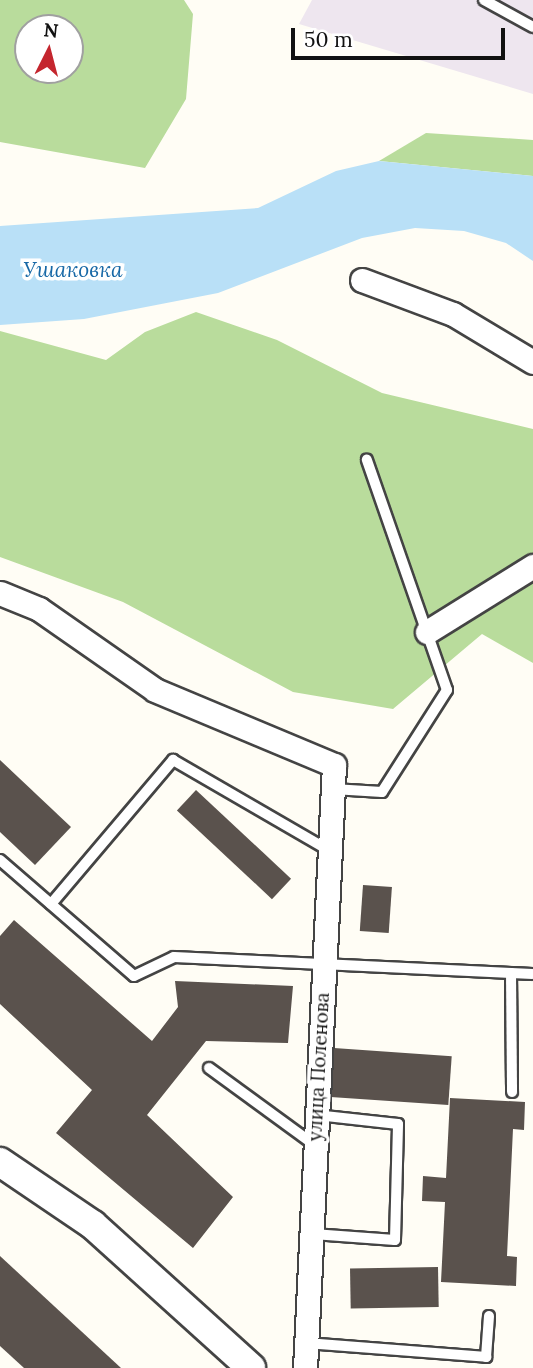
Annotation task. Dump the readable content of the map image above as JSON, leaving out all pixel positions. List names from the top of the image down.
{
  "streets": {
    "street": ["улица Поленова"]
  },
  "water": ["Ушаковка"],
  "scale_bar": "50 m",
  "north": "top"
}
